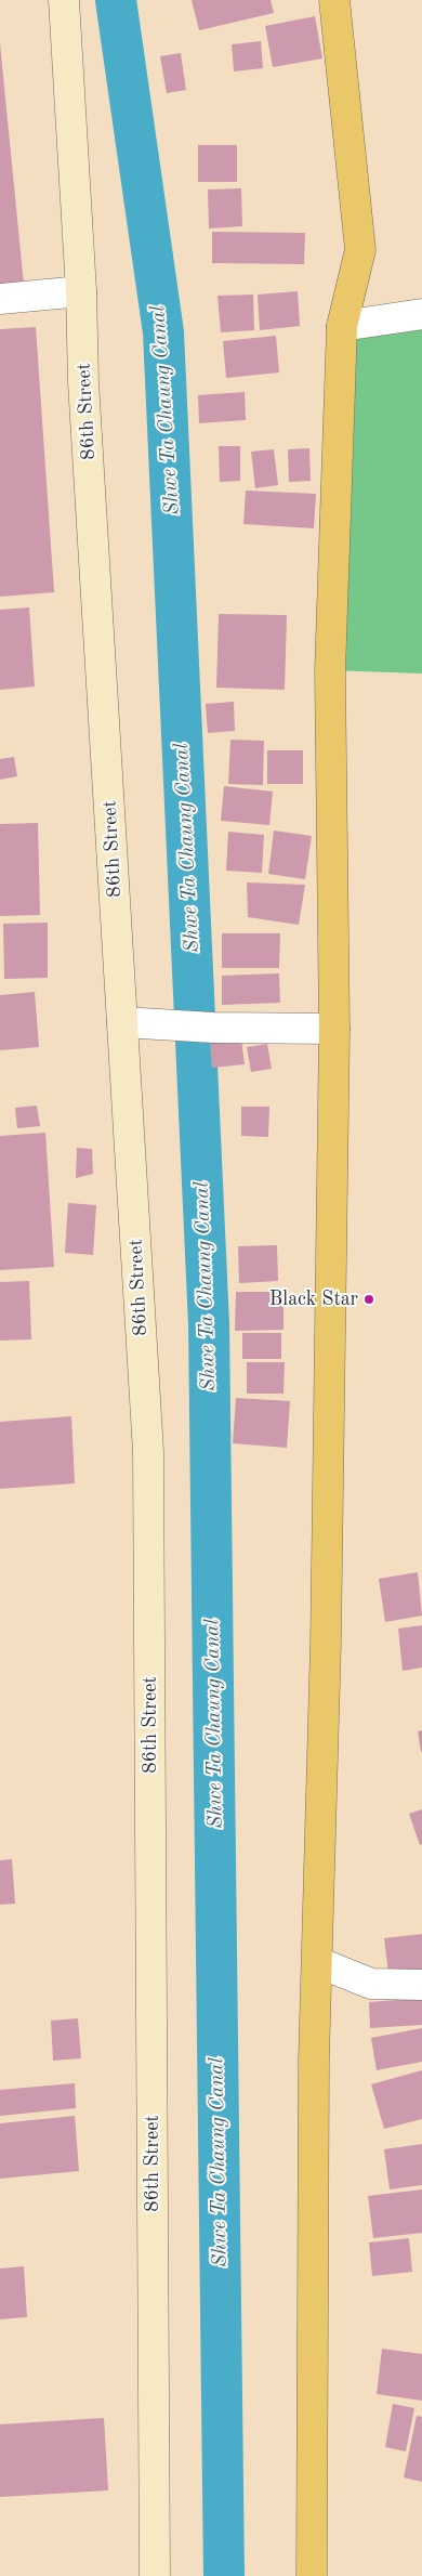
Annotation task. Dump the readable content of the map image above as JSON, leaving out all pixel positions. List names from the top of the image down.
{
  "streets": {
    "main road": ["86th Street"]
  },
  "water": ["Shwe Ta Chaung Canal"],
  "places": ["Black Star"]
}
